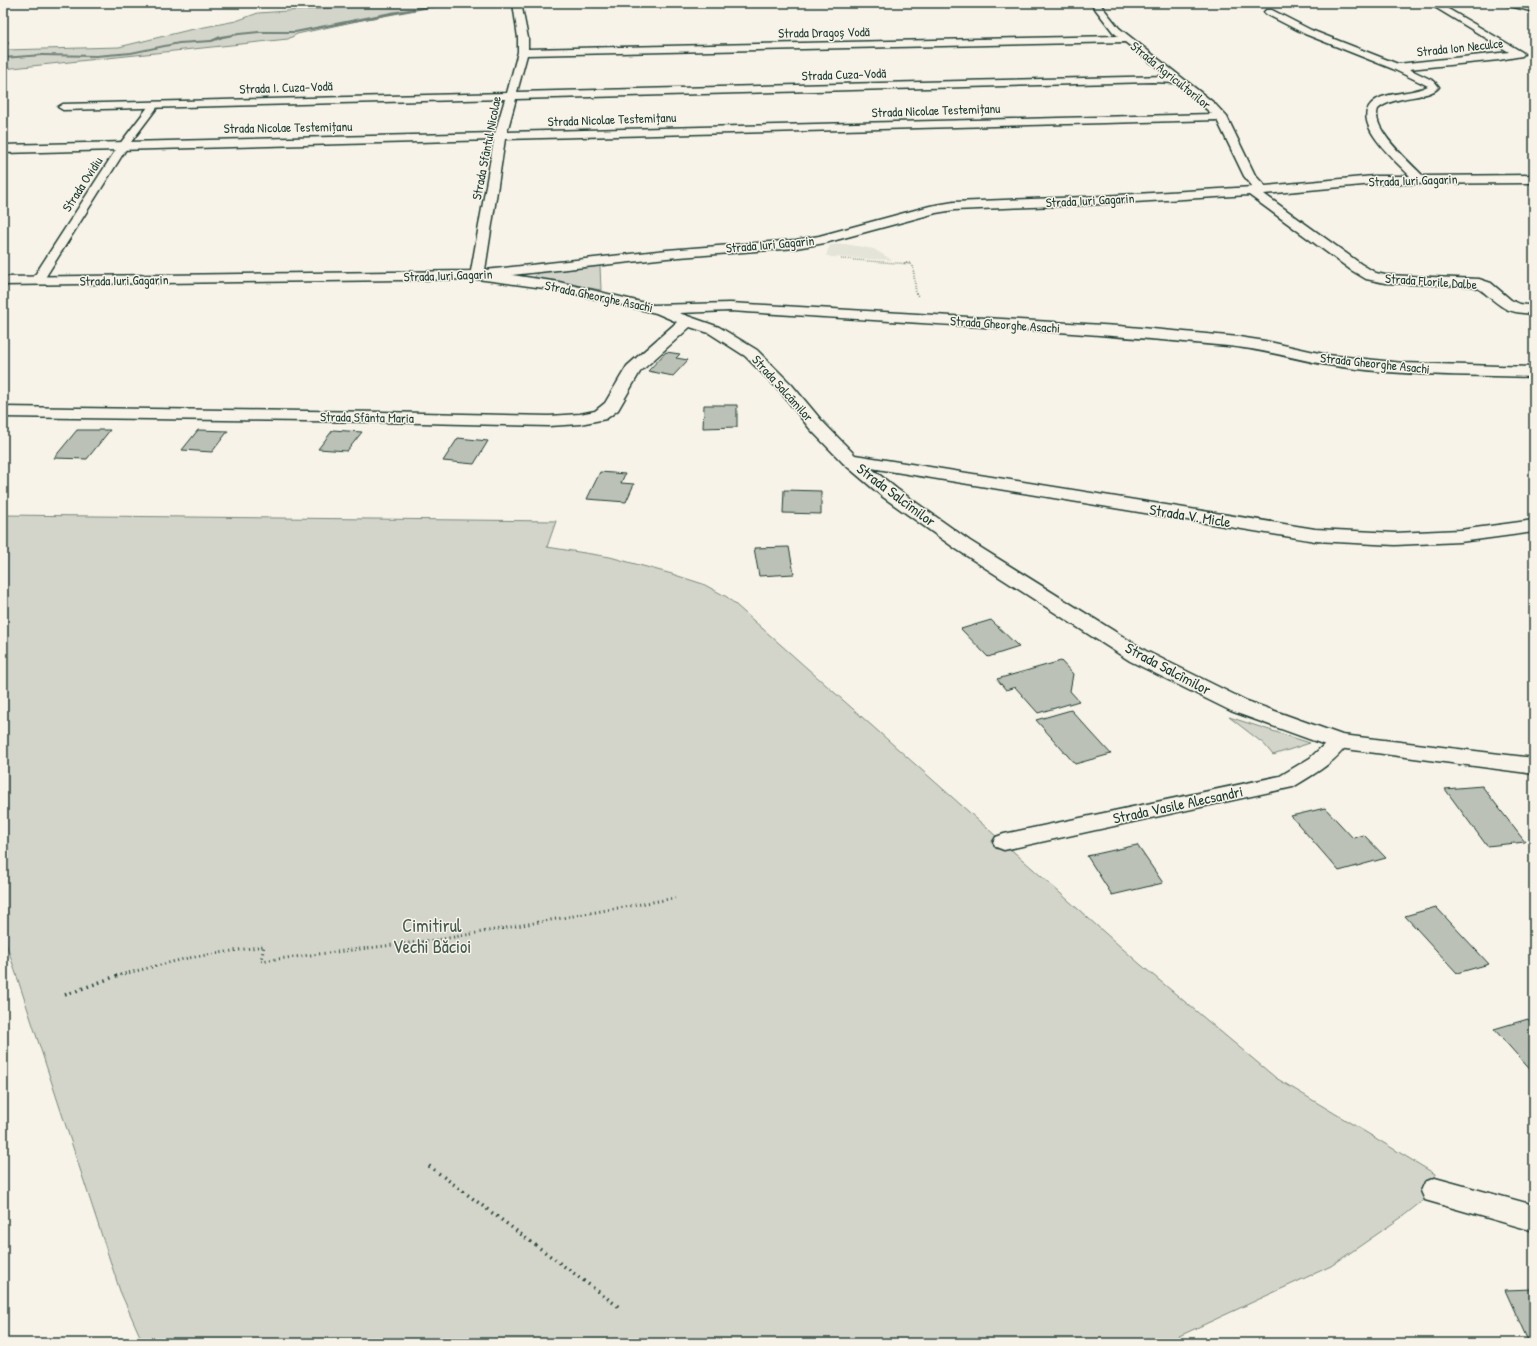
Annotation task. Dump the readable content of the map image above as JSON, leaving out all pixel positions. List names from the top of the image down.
{
  "streets": {
    "street": [
      "Strada Dragoș Vodă",
      "Strada Ion Neculce",
      "Strada Cuza-Vodă",
      "Strada Agricultorilor",
      "Strada I. Cuza-Vodă",
      "Strada Nicolae Testemițanu",
      "Strada Sfântul Nicolae",
      "Strada Iuri Gagarin",
      "Strada Florile Dalbe",
      "Strada Gheorghe Asachi",
      "Strada Salcâmilor",
      "Strada Sfânta Maria",
      "Strada Salcîmilor",
      "Strada V. Micle"
    ],
    "lane": ["Strada Ovidiu", "Strada Vasile Alecsandri"]
  },
  "crossings": [
    ["Strada Dragoș Vodă", "Strada Agricultorilor"],
    ["Strada Dragoș Vodă", "Strada Sfântul Nicolae"],
    ["Strada Ion Neculce", "Strada Iuri Gagarin"],
    ["Strada Cuza-Vodă", "Strada Agricultorilor"],
    ["Strada Cuza-Vodă", "Strada I. Cuza-Vodă"],
    ["Strada Cuza-Vodă", "Strada Sfântul Nicolae"],
    ["Strada Agricultorilor", "Strada Nicolae Testemițanu"],
    ["Strada Agricultorilor", "Strada Iuri Gagarin"],
    ["Strada Agricultorilor", "Strada Florile Dalbe"],
    ["Strada I. Cuza-Vodă", "Strada Sfântul Nicolae"],
    ["Strada I. Cuza-Vodă", "Strada Ovidiu"],
    ["Strada Nicolae Testemițanu", "Strada Sfântul Nicolae"],
    ["Strada Nicolae Testemițanu", "Strada Ovidiu"],
    ["Strada Sfântul Nicolae", "Strada Iuri Gagarin"],
    ["Strada Sfântul Nicolae", "Strada Gheorghe Asachi"],
    ["Strada Iuri Gagarin", "Strada Ovidiu"],
    ["Strada Iuri Gagarin", "Strada Florile Dalbe"],
    ["Strada Iuri Gagarin", "Strada Gheorghe Asachi"],
    ["Strada Salcâmilor", "Strada Sfânta Maria"],
    ["Strada Salcâmilor", "Strada Salcîmilor"],
    ["Strada Salcâmilor", "Strada V. Micle"],
    ["Strada Salcîmilor", "Strada V. Micle"],
    ["Strada Salcîmilor", "Strada Vasile Alecsandri"]
  ],
  "parks": ["Cimitirul Vechi Băcioi"]
}
